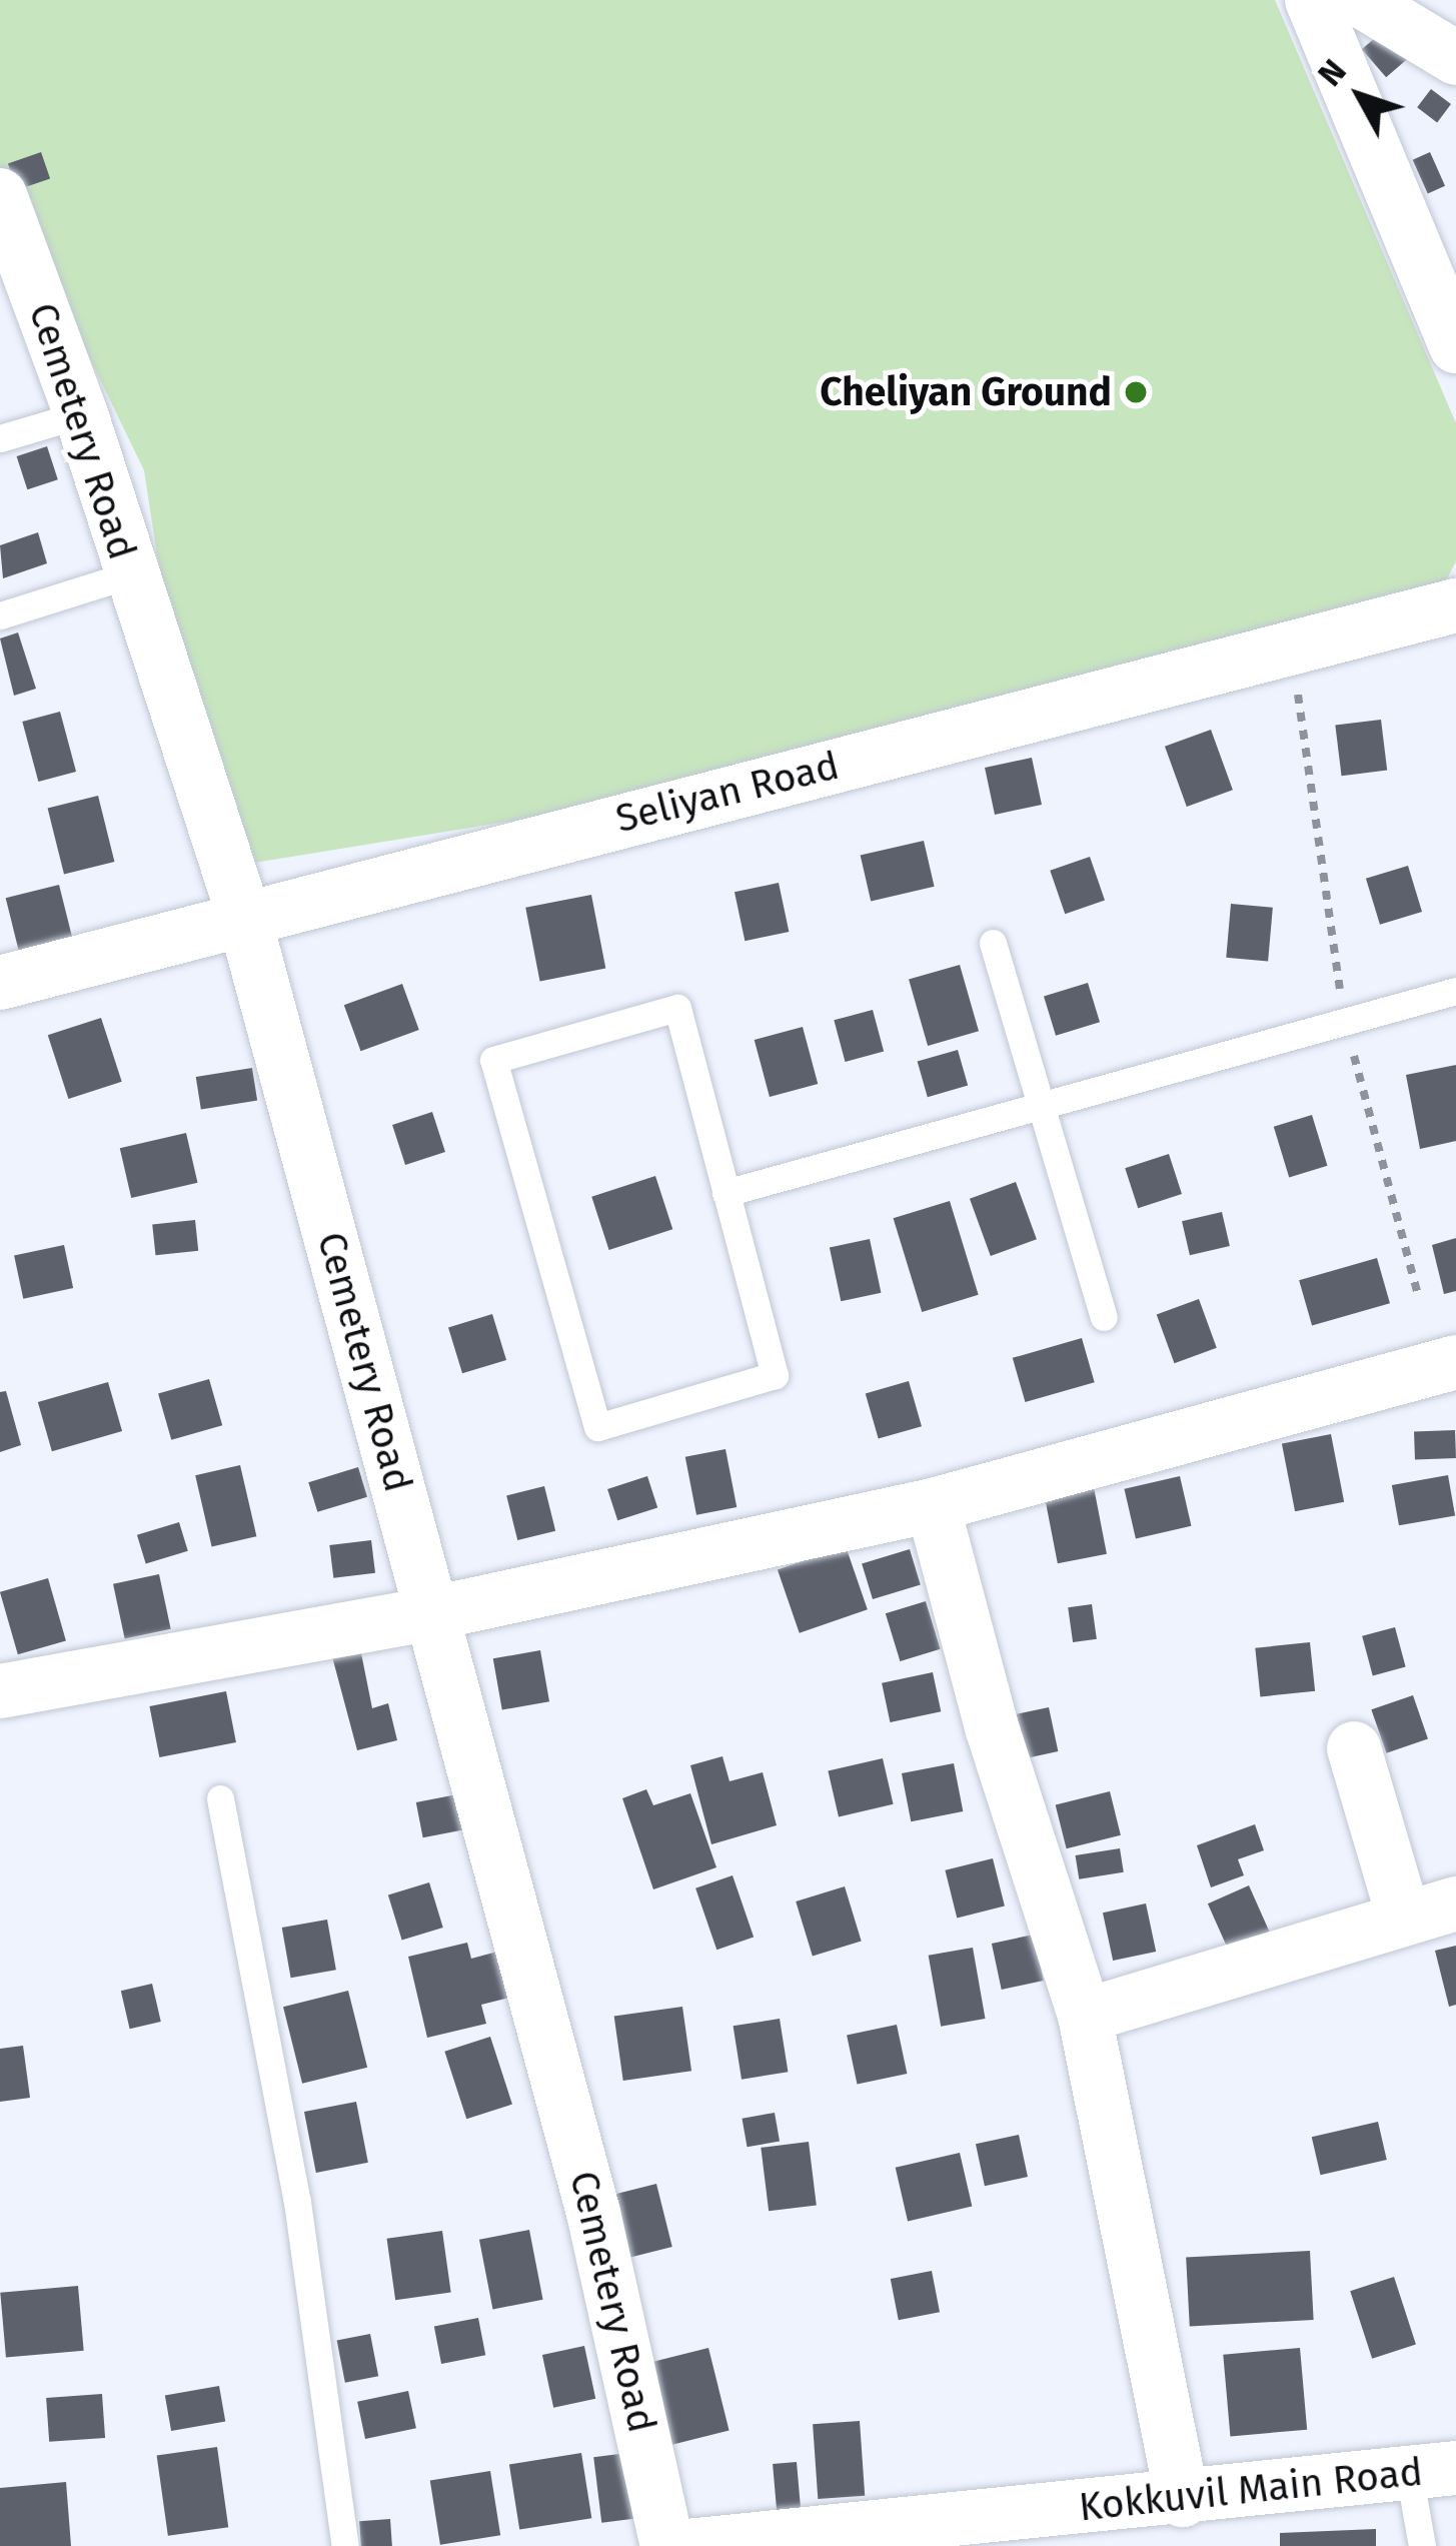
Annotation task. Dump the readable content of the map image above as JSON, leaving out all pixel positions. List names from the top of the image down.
{
  "streets": {
    "street": ["Cemetery Road", "Seliyan Road", "Kokkuvil Main Road"]
  },
  "crossings": [
    ["Cemetery Road", "Seliyan Road"]
  ],
  "places": ["Cheliyan Ground"],
  "north": "top left"
}
